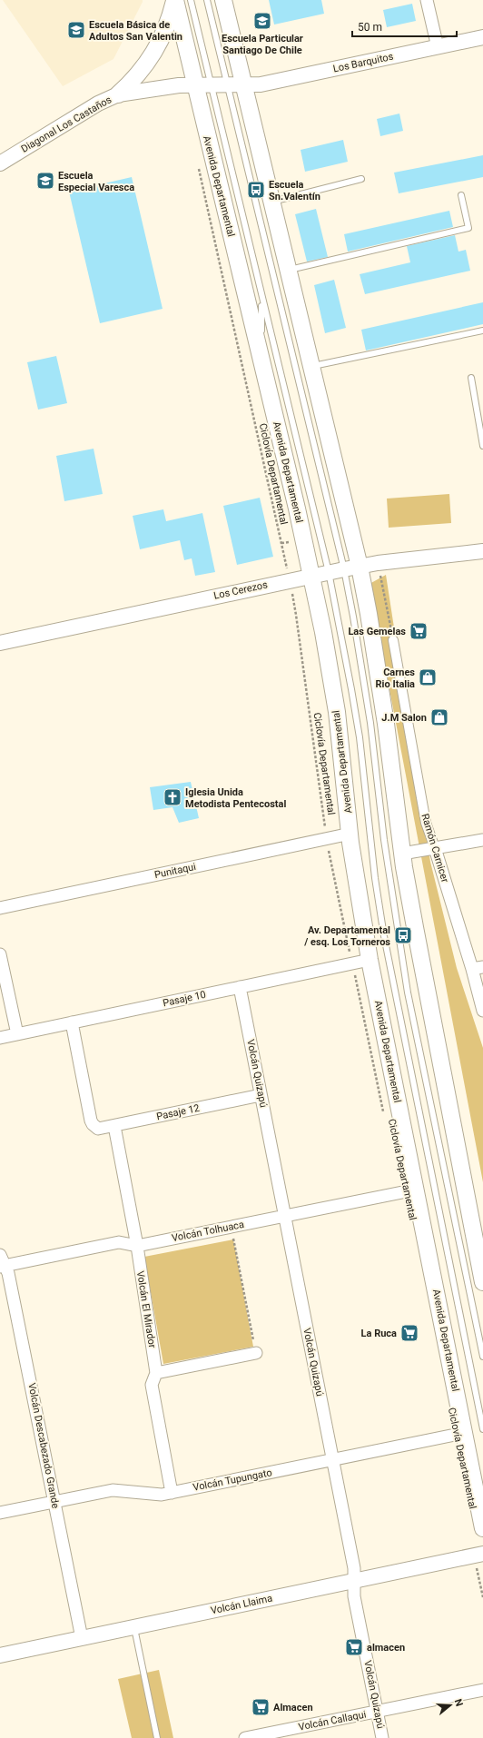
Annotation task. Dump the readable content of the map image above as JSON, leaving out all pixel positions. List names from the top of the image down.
{
  "streets": {
    "main road": ["Avenida Departamental"],
    "street": [
      "Los Barquitos",
      "Diagonal Los Castaños",
      "Los Cerezos",
      "Ramón Carnicer",
      "Punitaqui",
      "Pasaje 10",
      "Volcán Quizapú",
      "Pasaje 12",
      "Volcán Tolhuaca",
      "Volcán El Mirador",
      "Volcán Descabezado Grande",
      "Volcán Tupungato",
      "Volcán Llaima",
      "Volcán Callaqui"
    ],
    "path": ["Ciclovía Departamental"]
  },
  "crossings": [
    ["Los Barquitos", "Diagonal Los Castaños"],
    ["Diagonal Los Castaños", "Avenida Departamental"],
    ["Avenida Departamental", "Los Cerezos"],
    ["Avenida Departamental", "Punitaqui"],
    ["Avenida Departamental", "Pasaje 10"],
    ["Avenida Departamental", "Volcán Tolhuaca"],
    ["Avenida Departamental", "Volcán Tupungato"],
    ["Ciclovía Departamental", "Los Cerezos"],
    ["Ciclovía Departamental", "Punitaqui"],
    ["Ciclovía Departamental", "Pasaje 10"],
    ["Pasaje 10", "Volcán Quizapú"],
    ["Pasaje 10", "Pasaje 12"],
    ["Volcán Quizapú", "Pasaje 12"],
    ["Volcán Quizapú", "Volcán Tolhuaca"],
    ["Volcán Quizapú", "Volcán Tupungato"],
    ["Volcán Quizapú", "Volcán Llaima"],
    ["Volcán Quizapú", "Volcán Callaqui"],
    ["Pasaje 12", "Volcán El Mirador"],
    ["Volcán Tolhuaca", "Volcán El Mirador"],
    ["Volcán Tolhuaca", "Volcán Descabezado Grande"],
    ["Volcán El Mirador", "Volcán Tupungato"],
    ["Volcán Descabezado Grande", "Volcán Tupungato"],
    ["Volcán Descabezado Grande", "Volcán Llaima"]
  ],
  "places": {
    "school or university": ["Escuela Particular Santiago De Chile", "Escuela Básica de Adultos San Valentin", "Escuela Especial Varesca"],
    "bus stop": ["Escuela Sn.Valentín", "Av. Departamental / esq. Los Torneros"],
    "supermarket": [
      "Las Gemelas",
      "La Ruca",
      "almacen",
      "Almacen"
    ],
    "shop": ["Carnes Rio Italia", "J.M Salon"],
    "church": ["Iglesia Unida Metodista Pentecostal"]
  },
  "scale_bar": "50 m",
  "north": "right"
}
